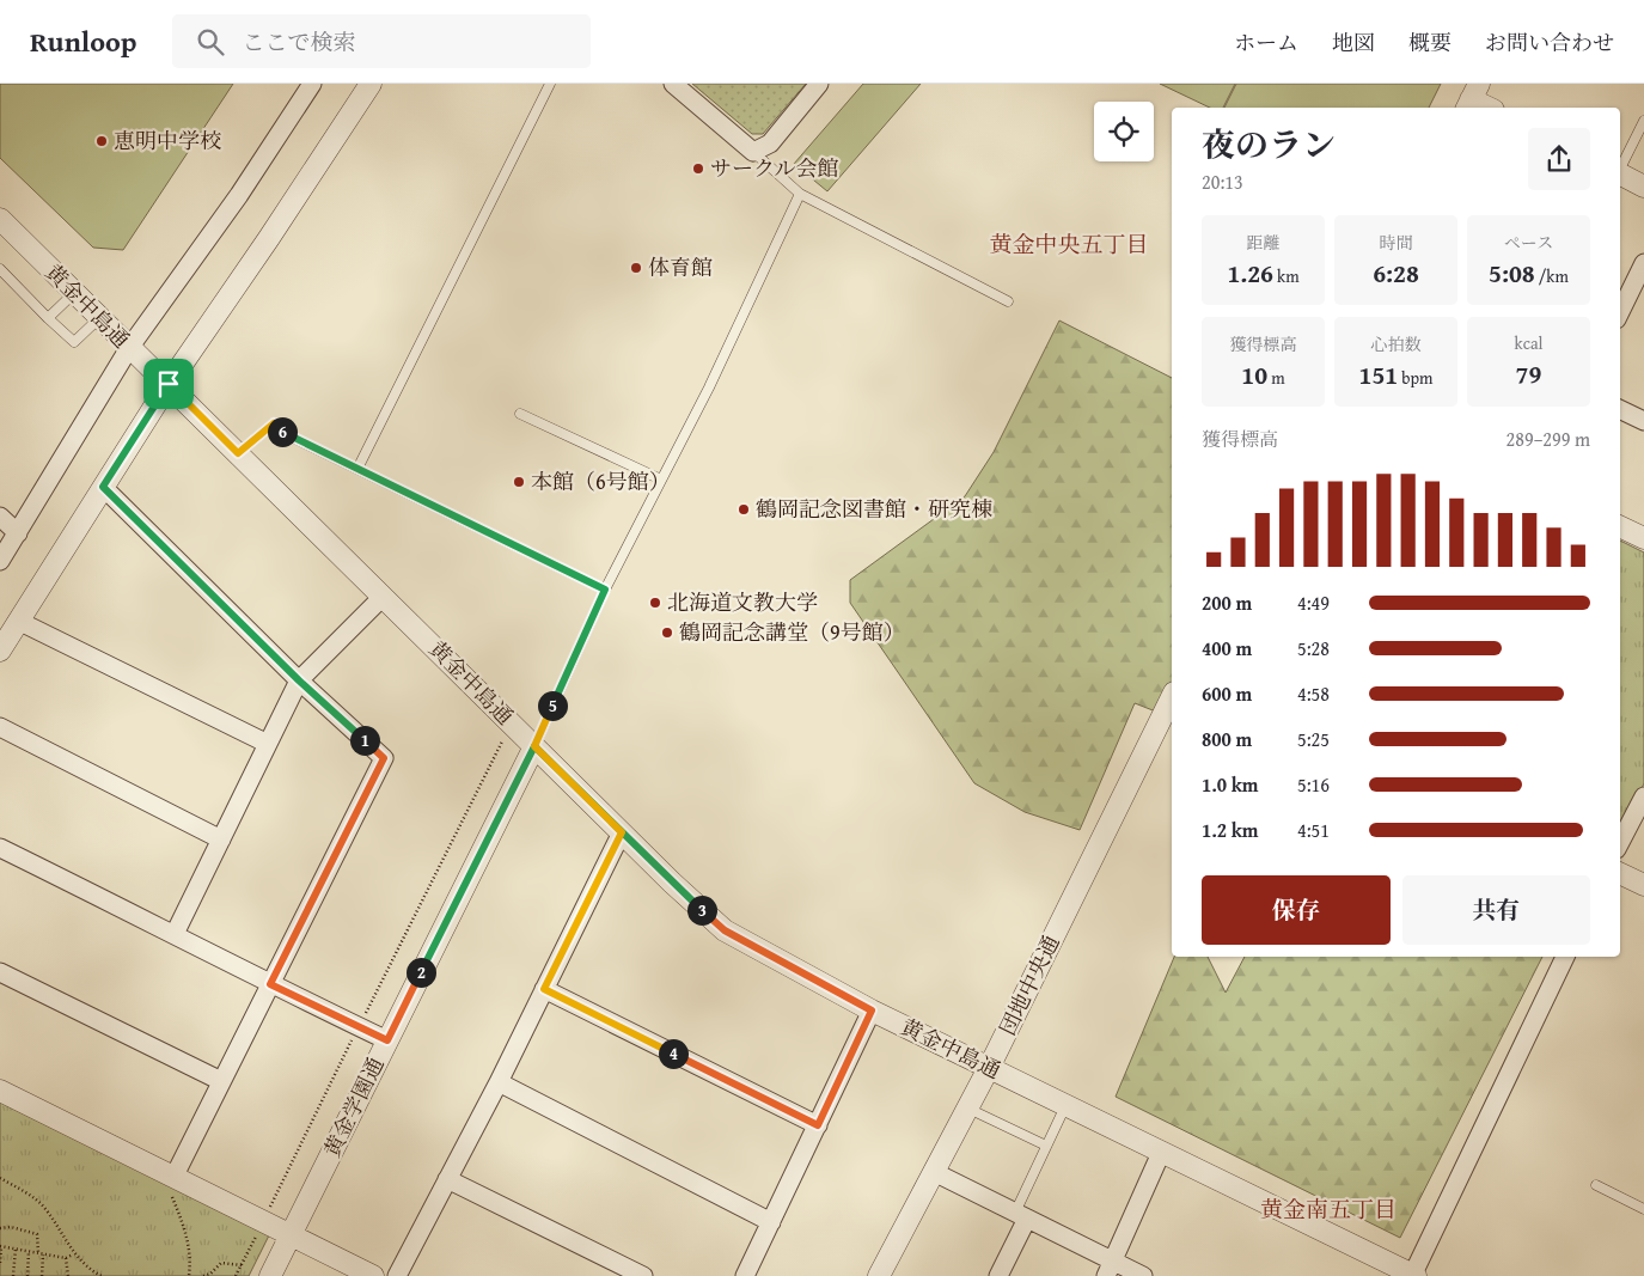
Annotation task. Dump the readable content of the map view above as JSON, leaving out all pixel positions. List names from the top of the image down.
{
  "streets": {
    "street": ["黄金中島通", "団地中央通", "黄金学園通"]
  },
  "crossings": [
    ["黄金中島通", "団地中央通"],
    ["黄金中島通", "黄金学園通"]
  ],
  "districts": ["黄金中央五丁目", "黄金南五丁目"],
  "places": [
    "恵明中学校",
    "サークル会館",
    "体育館",
    "本館（6号館）",
    "鶴岡記念図書館・研究棟",
    "北海道文教大学",
    "鶴岡記念講堂（9号館）"
  ],
  "page": {
    "header": "Runloop",
    "search": "ここで検索",
    "nav": [
      "ホーム",
      "地図",
      "概要",
      "お問い合わせ"
    ],
    "heading": ["夜のラン", "20:13"],
    "stats": [
      ["距離", "1.26 km"],
      ["時間", "6:28"],
      ["ペース", "5:08 /km"],
      ["獲得標高", "10 m"],
      ["心拍数", "151 bpm"],
      ["kcal", "79"]
    ],
    "chart": ["獲得標高", "289–299 m"],
    "pins": [
      "6",
      "5",
      "1",
      "3",
      "2",
      "4"
    ],
    "list": [
      {
        "name": "200 m",
        "note": "4:49"
      },
      {
        "name": "400 m",
        "note": "5:28"
      },
      {
        "name": "600 m",
        "note": "4:58"
      },
      {
        "name": "800 m",
        "note": "5:25"
      },
      {
        "name": "1.0 km",
        "note": "5:16"
      },
      {
        "name": "1.2 km",
        "note": "4:51"
      }
    ],
    "buttons": ["保存", "共有"]
  }
}
